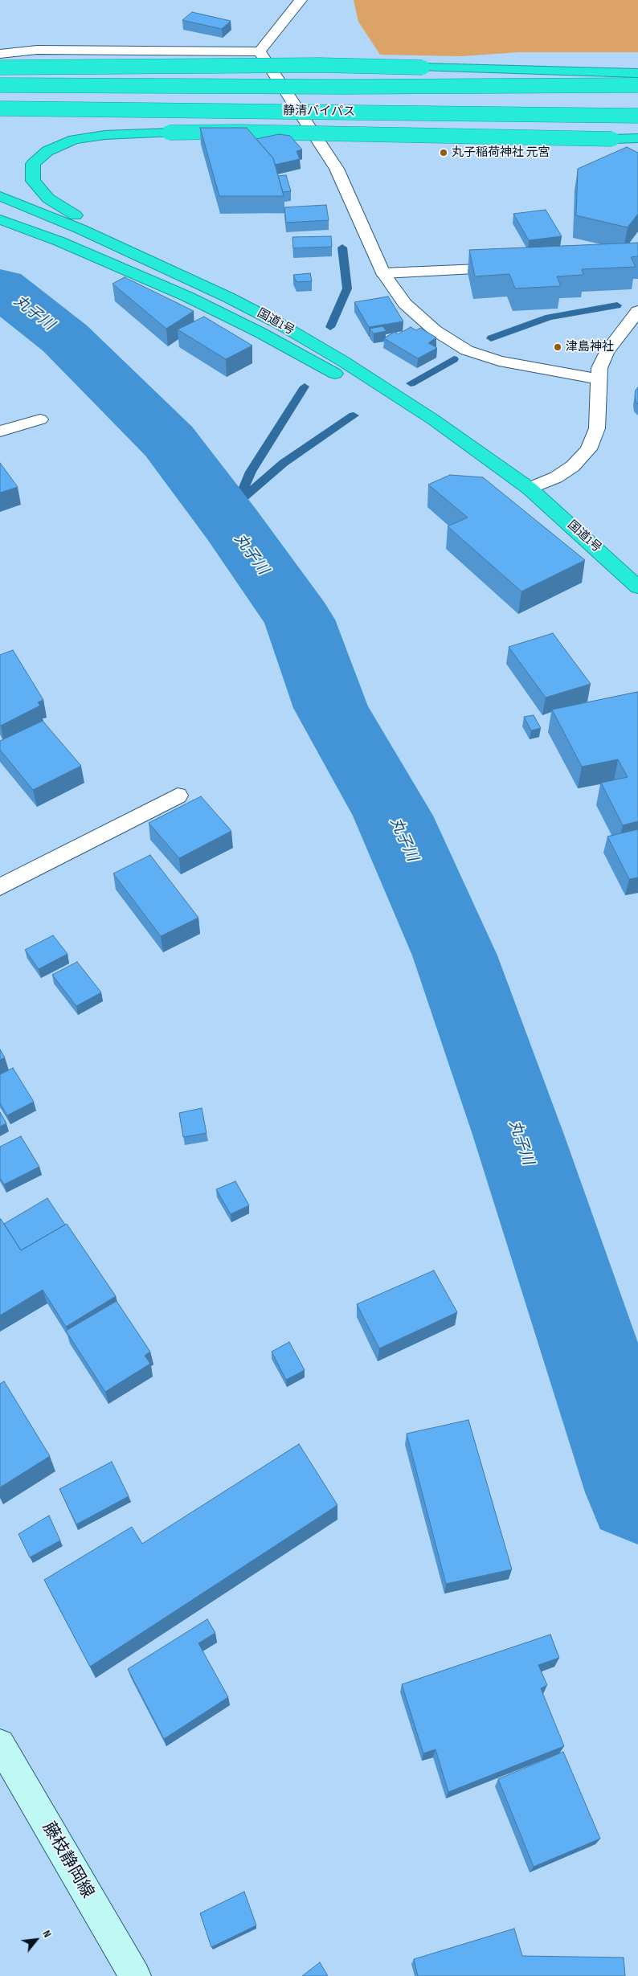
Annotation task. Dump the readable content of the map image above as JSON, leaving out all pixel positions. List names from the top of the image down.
{
  "streets": {
    "highway": ["静清バイパス", "国道1号"],
    "main road": ["藤枝静岡線"]
  },
  "water": ["丸子川"],
  "places": ["丸子稲荷神社 元宮", "津島神社"],
  "north": "top right"
}
